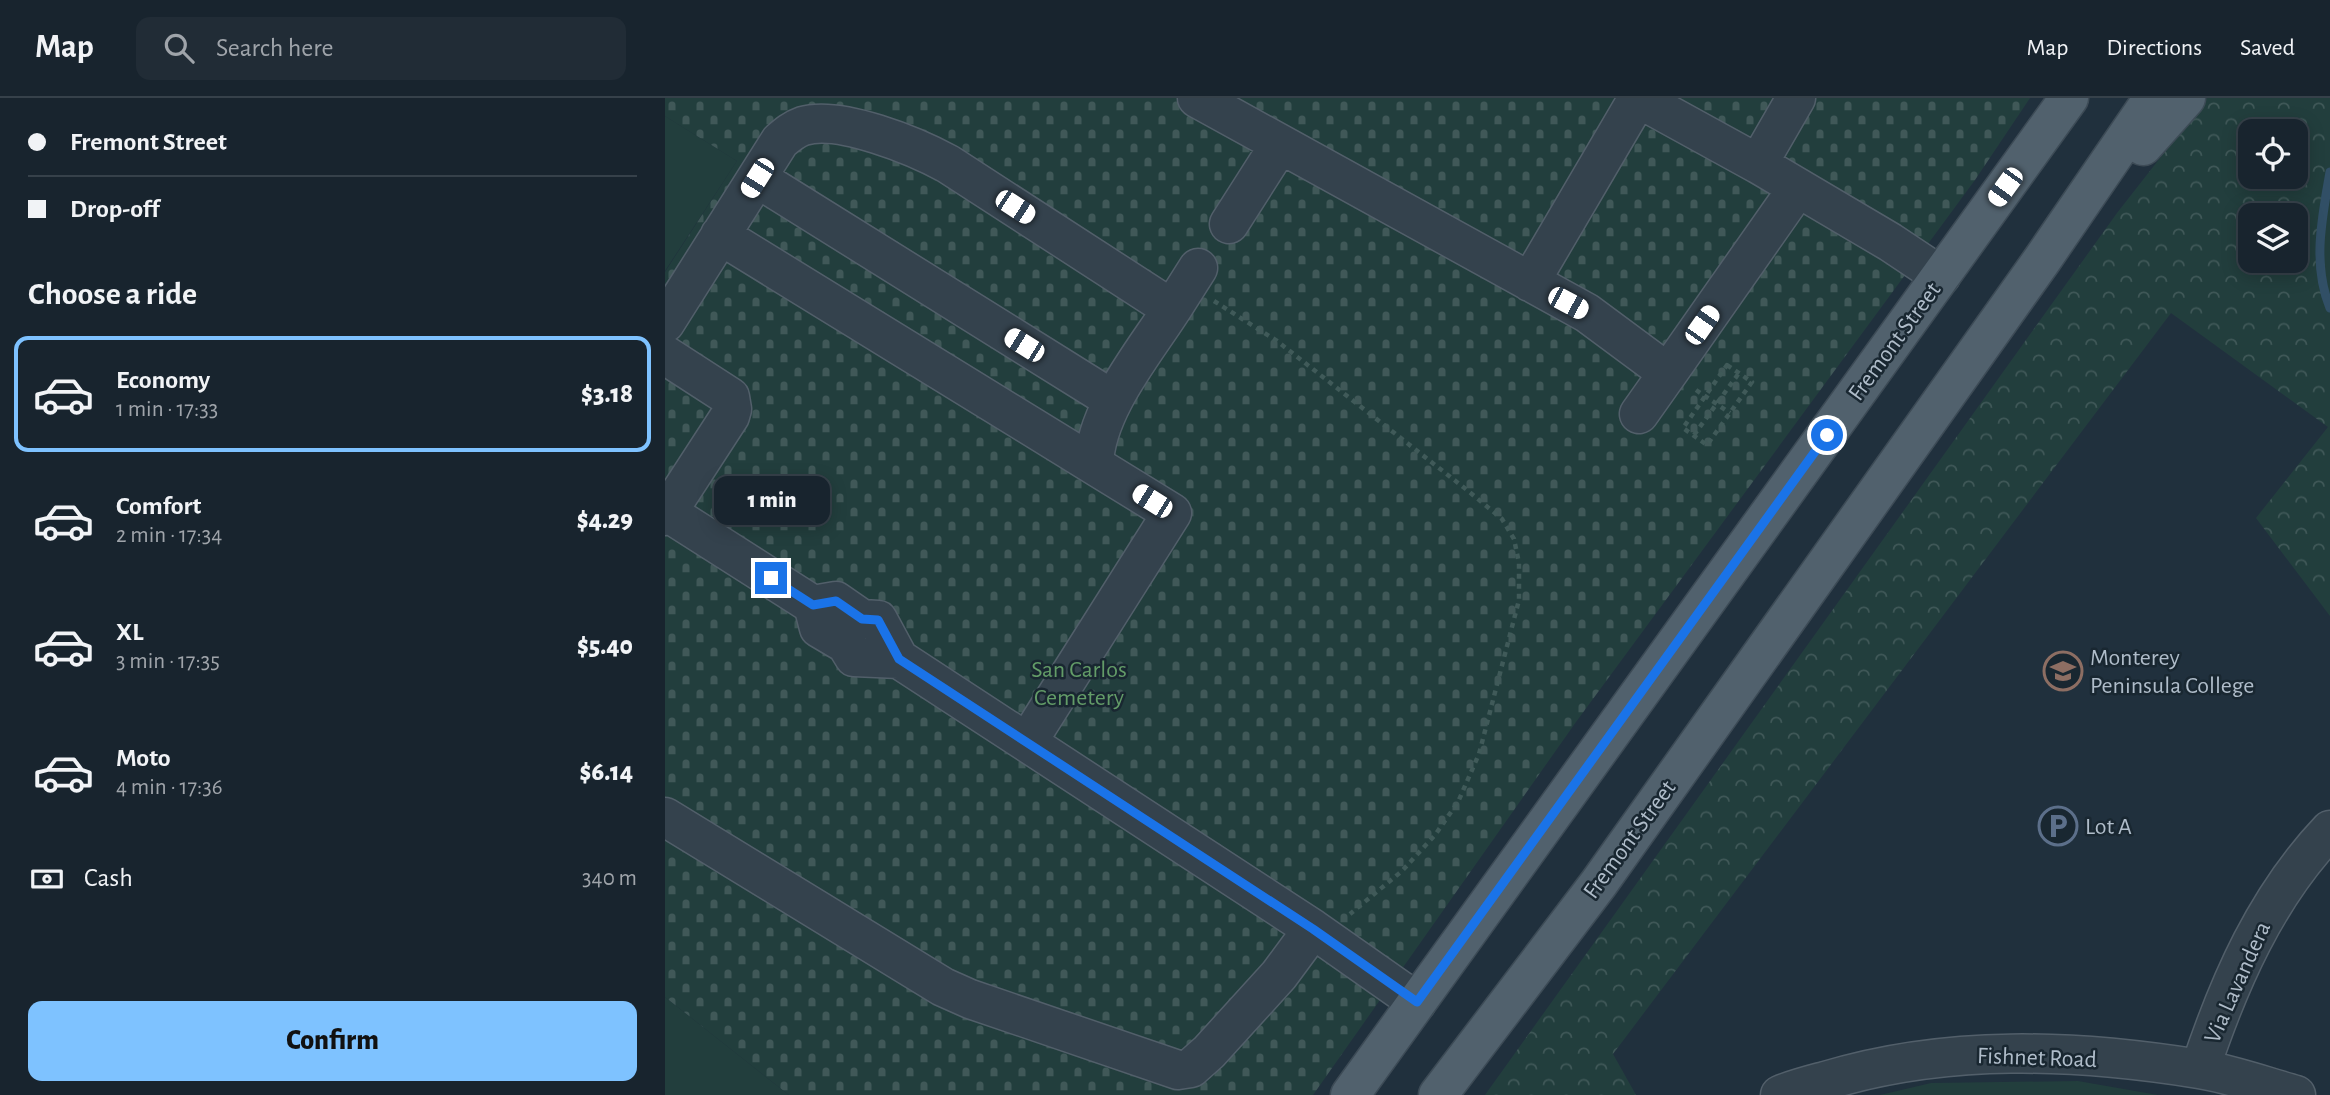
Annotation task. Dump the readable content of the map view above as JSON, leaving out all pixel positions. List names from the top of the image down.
{
  "streets": {
    "main road": ["Fremont Street"],
    "street": ["Via Lavandera", "Fishnet Road"]
  },
  "crossings": [
    ["Via Lavandera", "Fishnet Road"]
  ],
  "parks": ["San Carlos Cemetery"],
  "places": {
    "school or university": ["Monterey Peninsula College"],
    "parking": ["Lot A"]
  },
  "page": {
    "header": "Map",
    "search": "Search here",
    "nav": ["Map", "Directions", "Saved"],
    "banner": ["Fremont Street", "Drop-off"],
    "heading": "Choose a ride",
    "list": [
      {
        "name": "Economy",
        "note": "1 min · 17:33",
        "value": "$3.18"
      },
      {
        "name": "Comfort",
        "note": "2 min · 17:34",
        "value": "$4.29"
      },
      {
        "name": "XL",
        "note": "3 min · 17:35",
        "value": "$5.40"
      },
      {
        "name": "Moto",
        "note": "4 min · 17:36",
        "value": "$6.14"
      }
    ],
    "bubble": "1 min",
    "pay": ["Cash", "340 m"],
    "buttons": "Confirm"
  }
}
